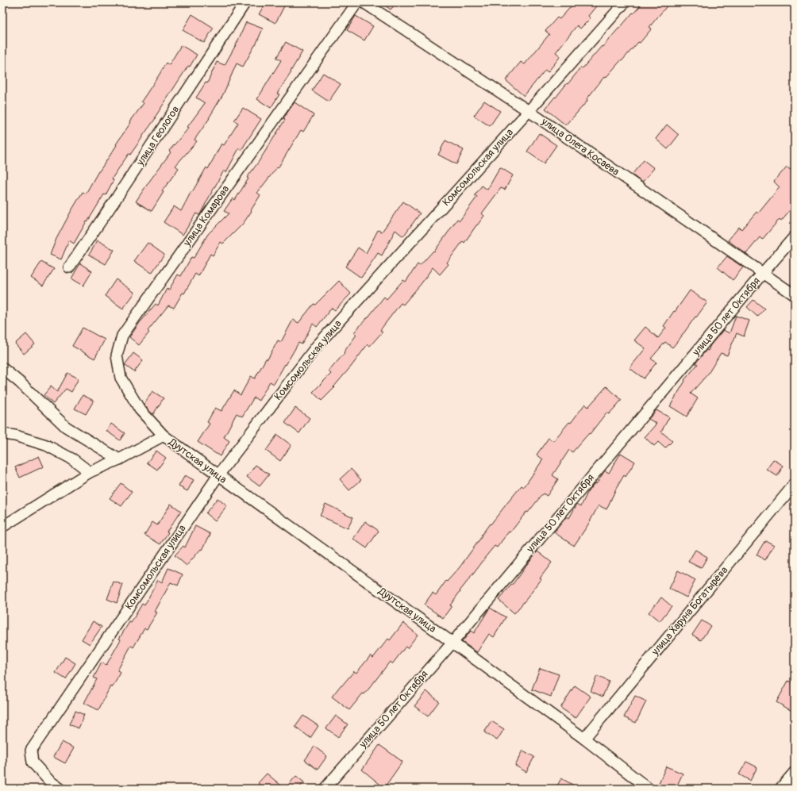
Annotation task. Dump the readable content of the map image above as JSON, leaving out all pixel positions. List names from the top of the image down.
{
  "streets": {
    "street": [
      "улица Геологов",
      "улица Олега Косаева",
      "Комсомольская улица",
      "улица Комарова",
      "улица 50 лет Октября",
      "Дуутская улица",
      "улица Харуна Богатырёва"
    ]
  },
  "crossings": [
    ["улица Олега Косаева", "Комсомольская улица"],
    ["улица Олега Косаева", "улица 50 лет Октября"],
    ["Комсомольская улица", "Дуутская улица"],
    ["улица Комарова", "Дуутская улица"],
    ["улица 50 лет Октября", "Дуутская улица"],
    ["Дуутская улица", "улица Харуна Богатырёва"]
  ]
}
